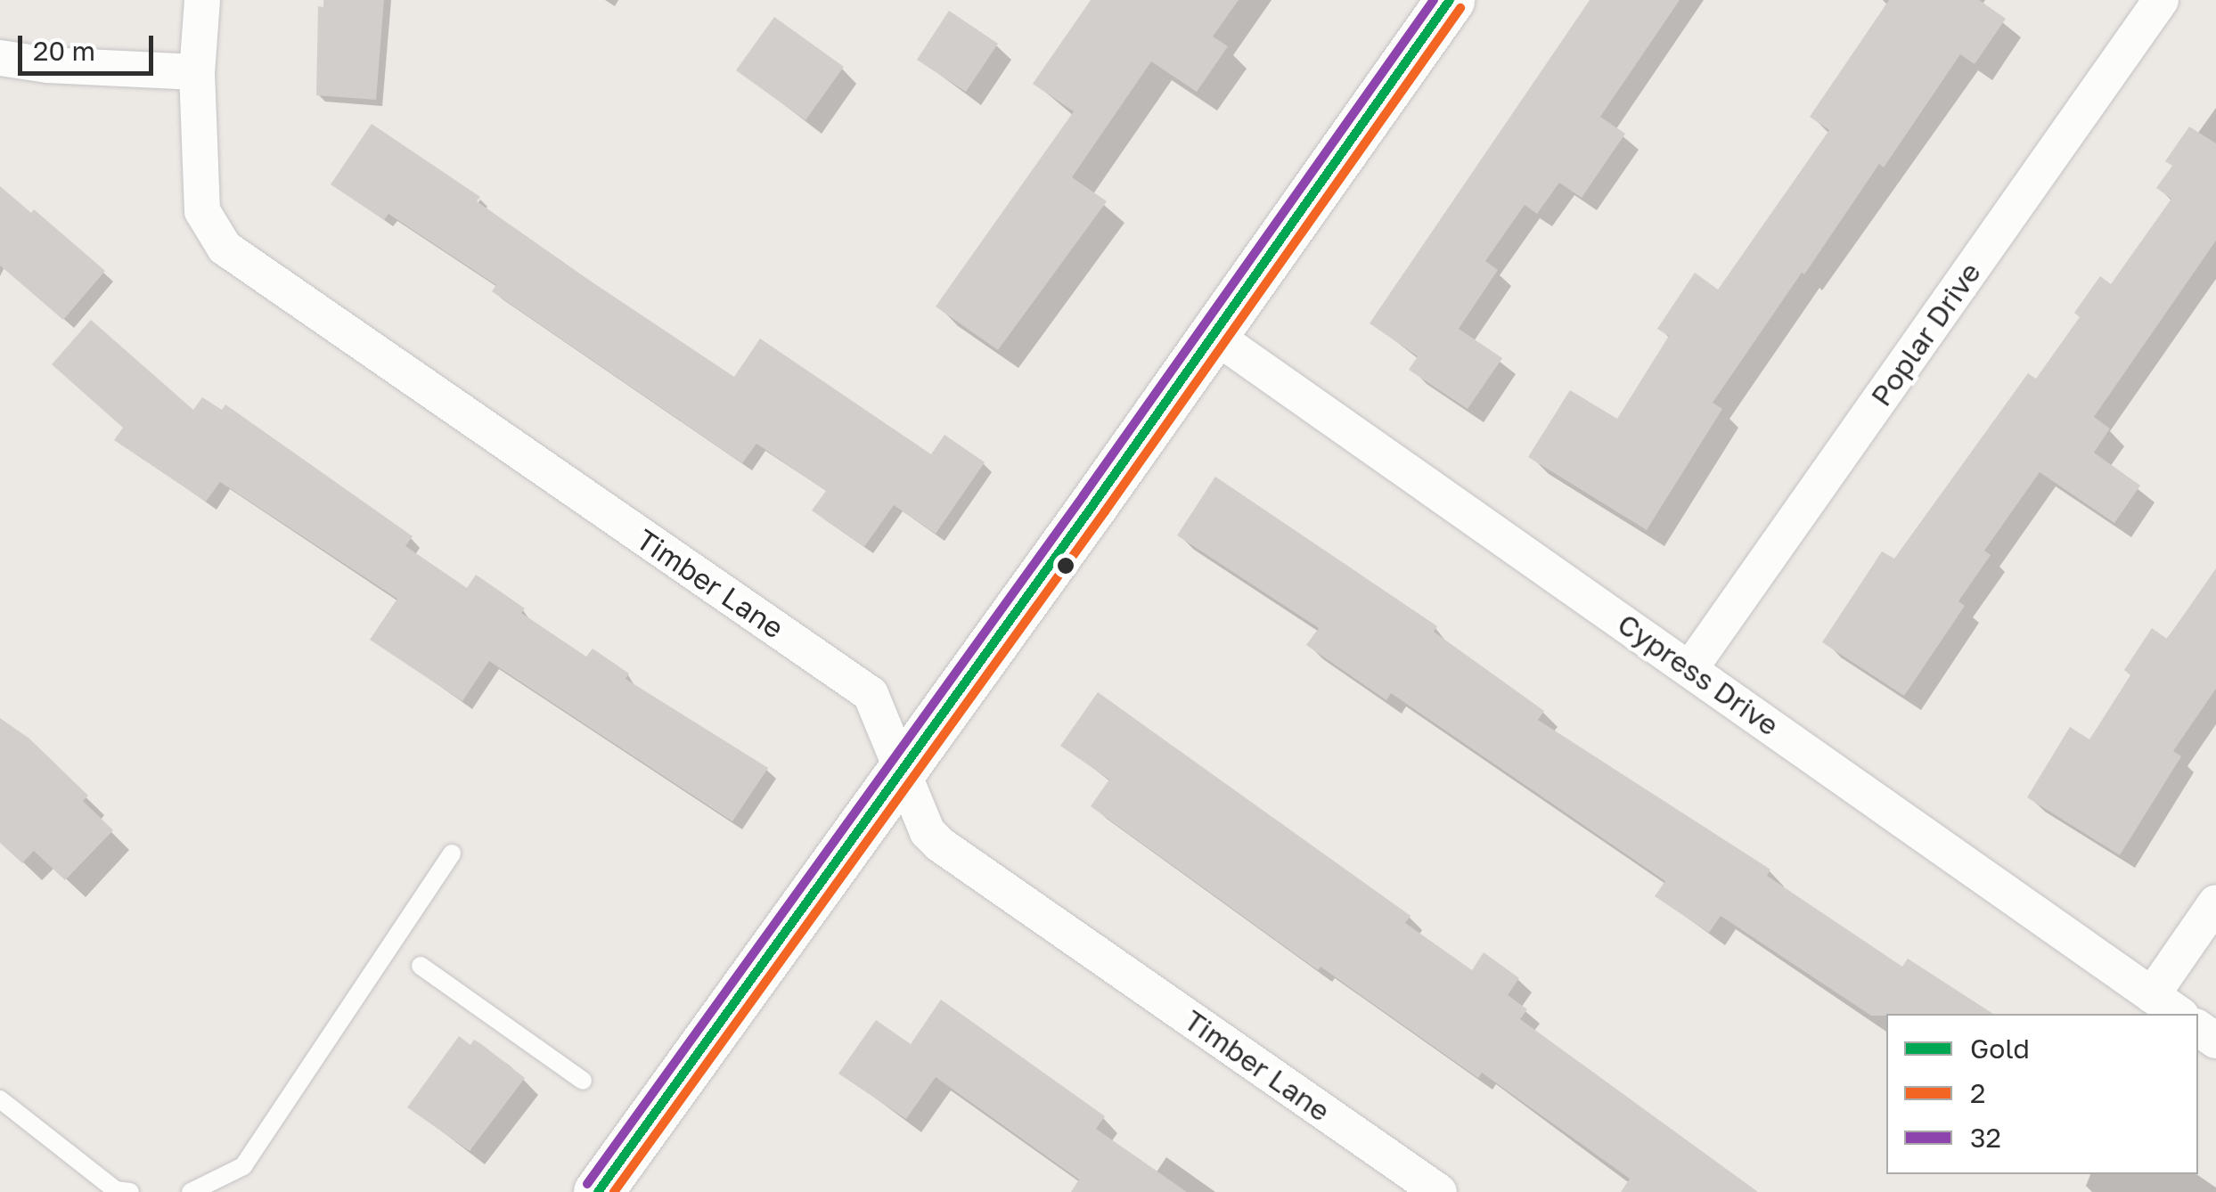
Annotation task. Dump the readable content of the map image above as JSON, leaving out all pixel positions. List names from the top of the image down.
{
  "streets": {
    "street": ["Poplar Drive", "Timber Lane", "Cypress Drive"]
  },
  "crossings": [
    ["Poplar Drive", "Cypress Drive"]
  ],
  "lines": ["transit line Gold", "transit line 32", "transit line 2"],
  "legend": ["Gold", "2", "32"],
  "scale_bar": "20 m"
}
